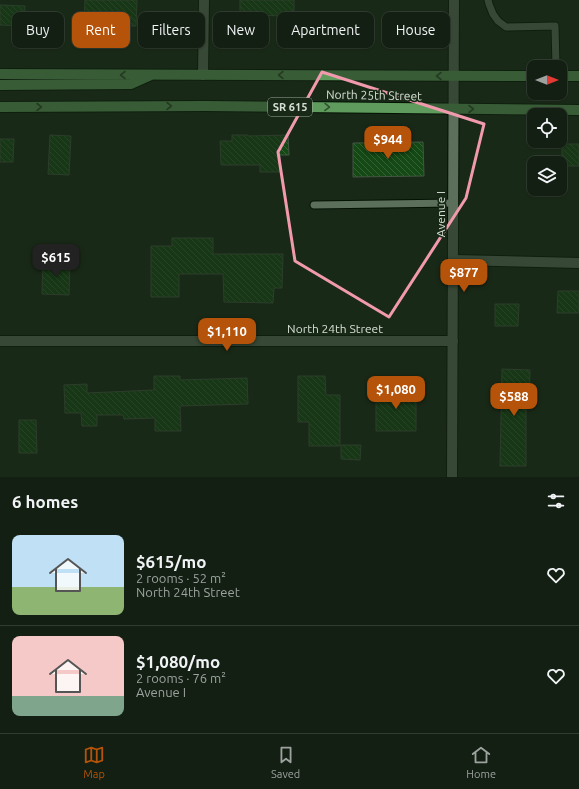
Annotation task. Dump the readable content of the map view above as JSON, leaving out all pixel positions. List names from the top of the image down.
{
  "streets": {
    "main road": ["North 25th Street", "SR 615"],
    "street": ["Avenue I", "North 24th Street"]
  },
  "crossings": [
    ["North 25th Street", "Avenue I"],
    ["Avenue I", "North 24th Street"]
  ],
  "north": "right",
  "page": {
    "chip": [
      "Buy",
      "Rent",
      "Filters",
      "New",
      "Apartment",
      "House"
    ],
    "price": [
      "$944",
      "$615",
      "$877",
      "$1,110",
      "$1,080",
      "$588"
    ],
    "heading": "6 homes",
    "list": [
      {
        "name": "$615/mo",
        "note": "2 rooms · 52 m² · North 24th Street"
      },
      {
        "name": "$1,080/mo",
        "note": "2 rooms · 76 m² · Avenue I"
      }
    ],
    "tabs": ["Map", "Saved", "Home"]
  }
}
